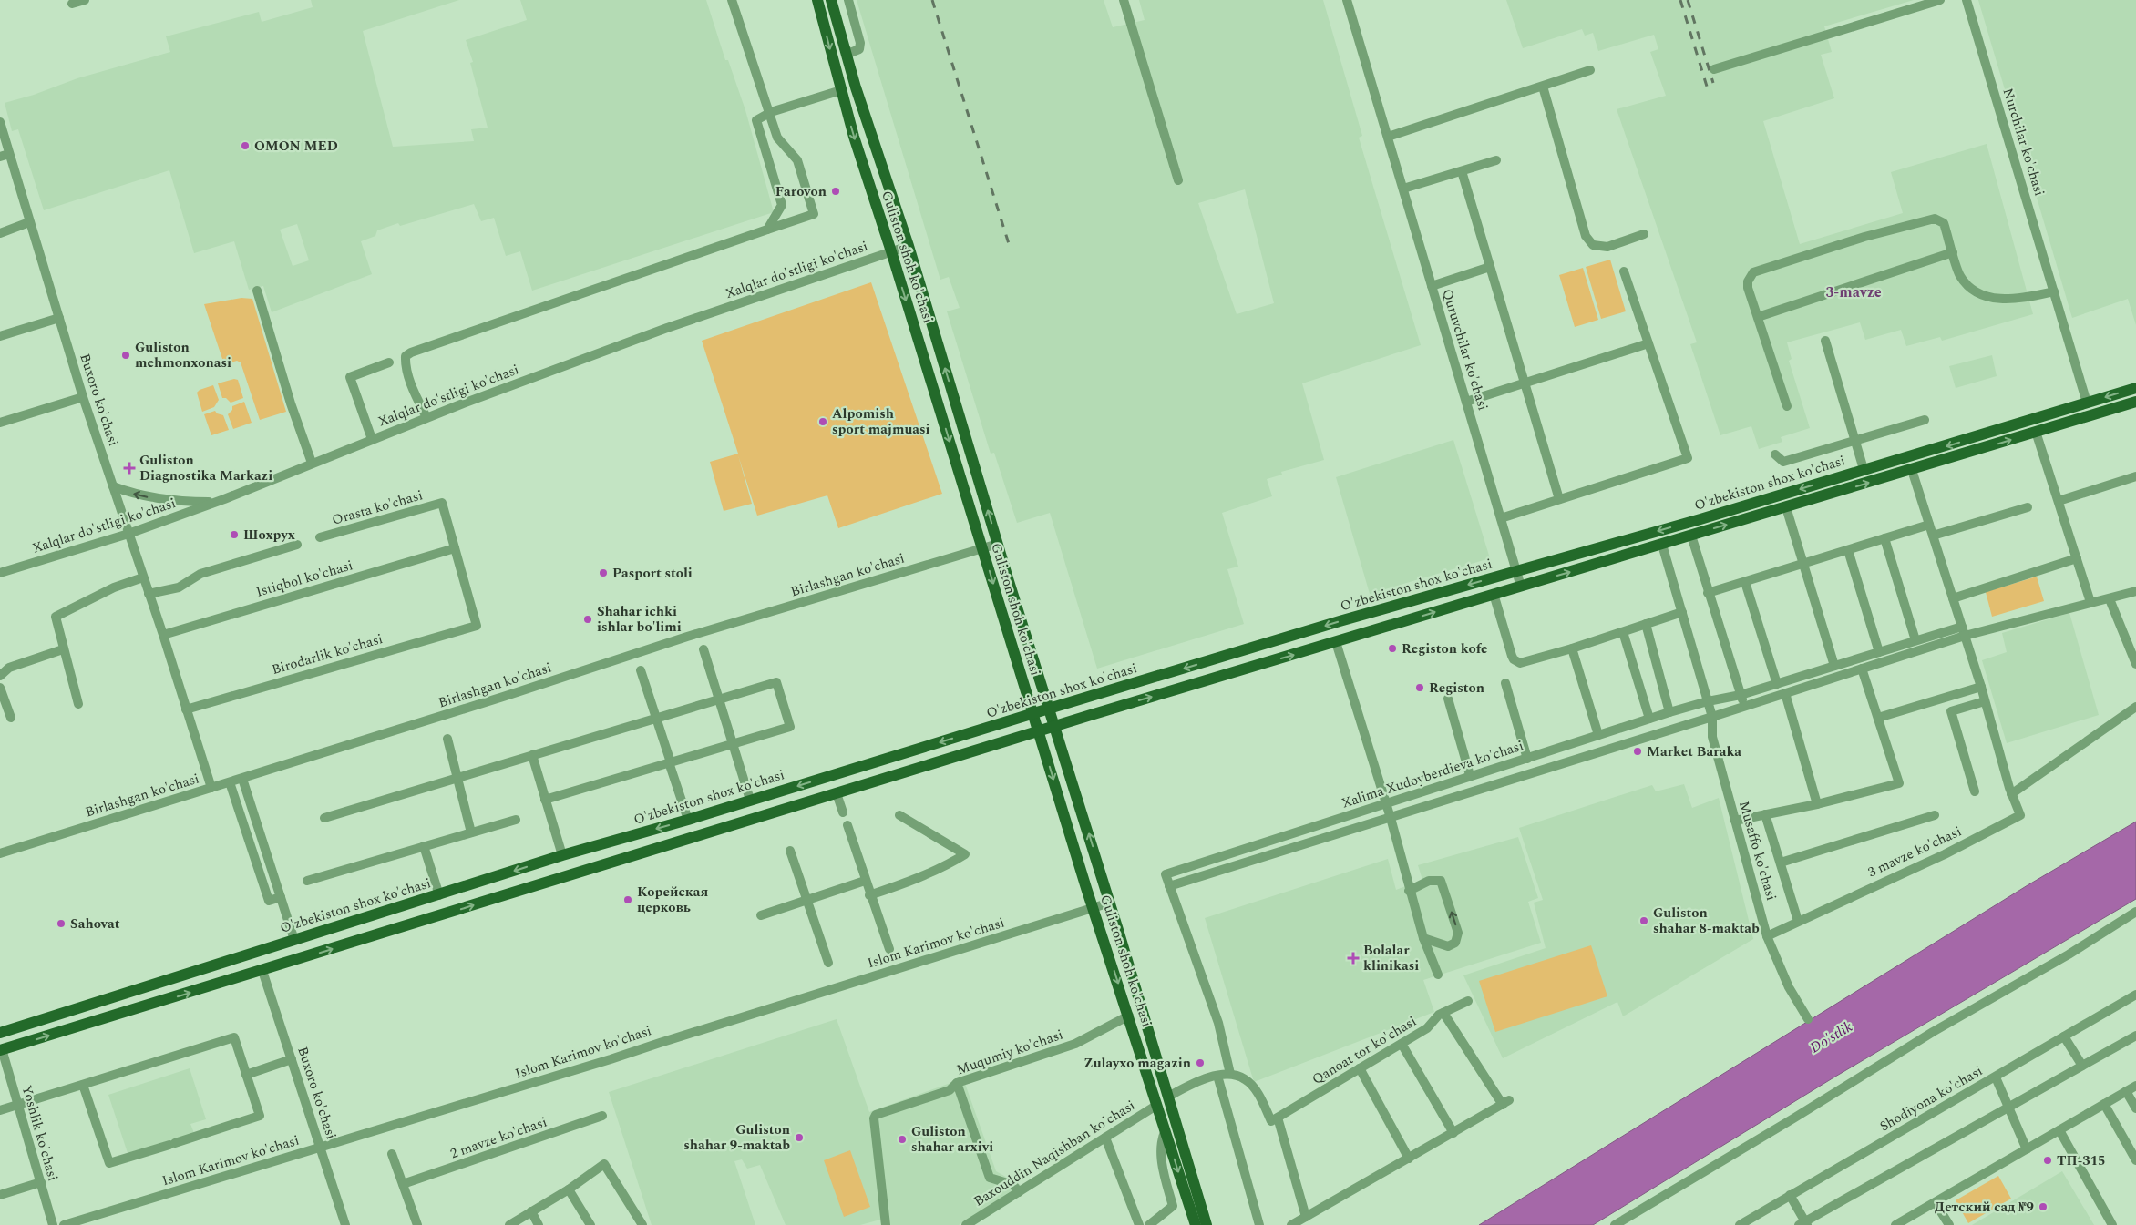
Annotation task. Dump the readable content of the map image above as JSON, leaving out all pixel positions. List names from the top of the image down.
{
  "streets": {
    "main road": ["Guliston shoh ko'chasi", "O'zbekiston shox ko'chasi"],
    "street": [
      "Nurchilar ko'chasi",
      "Xalqlar do'stligi ko'chasi",
      "Quruvchilar ko'chasi",
      "Buxoro ko'chasi",
      "Orasta ko'chasi",
      "Birlashgan ko'chasi",
      "Istiqbol ko'chasi",
      "Birodarlik ko'chasi",
      "Xalima Xudoyberdieva ko'chasi",
      "Musaffo ko'chasi",
      "3 mavze ko'chasi",
      "Islom Karimov ko'chasi",
      "Qanoat tor ko'chasi",
      "Muqumiy ko'chasi",
      "Shodiyona ko'chasi",
      "Yoshlik ko'chasi",
      "2 mavze ko'chasi",
      "Baxouddin Naqishban ko'chasi"
    ]
  },
  "crossings": [
    ["Nurchilar ko'chasi", "O'zbekiston shox ko'chasi"],
    ["Guliston shoh ko'chasi", "Xalqlar do'stligi ko'chasi"],
    ["Guliston shoh ko'chasi", "O'zbekiston shox ko'chasi"],
    ["Guliston shoh ko'chasi", "Birlashgan ko'chasi"],
    ["Guliston shoh ko'chasi", "Islom Karimov ko'chasi"],
    ["Guliston shoh ko'chasi", "Muqumiy ko'chasi"],
    ["Guliston shoh ko'chasi", "Baxouddin Naqishban ko'chasi"],
    ["Xalqlar do'stligi ko'chasi", "Buxoro ko'chasi"],
    ["Quruvchilar ko'chasi", "O'zbekiston shox ko'chasi"],
    ["Buxoro ko'chasi", "Birlashgan ko'chasi"],
    ["Buxoro ko'chasi", "Istiqbol ko'chasi"],
    ["Buxoro ko'chasi", "Birodarlik ko'chasi"],
    ["Buxoro ko'chasi", "Islom Karimov ko'chasi"],
    ["O'zbekiston shox ko'chasi", "Musaffo ko'chasi"],
    ["O'zbekiston shox ko'chasi", "3 mavze ko'chasi"],
    ["Orasta ko'chasi", "Istiqbol ko'chasi"],
    ["Orasta ko'chasi", "Birodarlik ko'chasi"],
    ["Istiqbol ko'chasi", "Birodarlik ko'chasi"],
    ["Xalima Xudoyberdieva ko'chasi", "Musaffo ko'chasi"],
    ["Xalima Xudoyberdieva ko'chasi", "3 mavze ko'chasi"],
    ["Musaffo ko'chasi", "3 mavze ko'chasi"]
  ],
  "districts": ["3-mavze"],
  "water": ["Do'stlik"],
  "places": {
    "other": [
      "OMON MED",
      "Farovon",
      "Guliston mehmonxonasi",
      "Alpomish sport majmuasi",
      "Шохрух",
      "Pasport stoli",
      "Shahar ichki ishlar bo'limi",
      "Registon kofe",
      "Registon",
      "Market Baraka",
      "Корейская церковь",
      "Guliston shahar 8-maktab",
      "Sahovat",
      "Zulayxo magazin",
      "Guliston shahar 9-maktab",
      "Guliston shahar arxivi",
      "ТП-315",
      "Детский сад №9"
    ],
    "health": ["Guliston Diagnostika Markazi", "Bolalar klinikasi"]
  }
}
